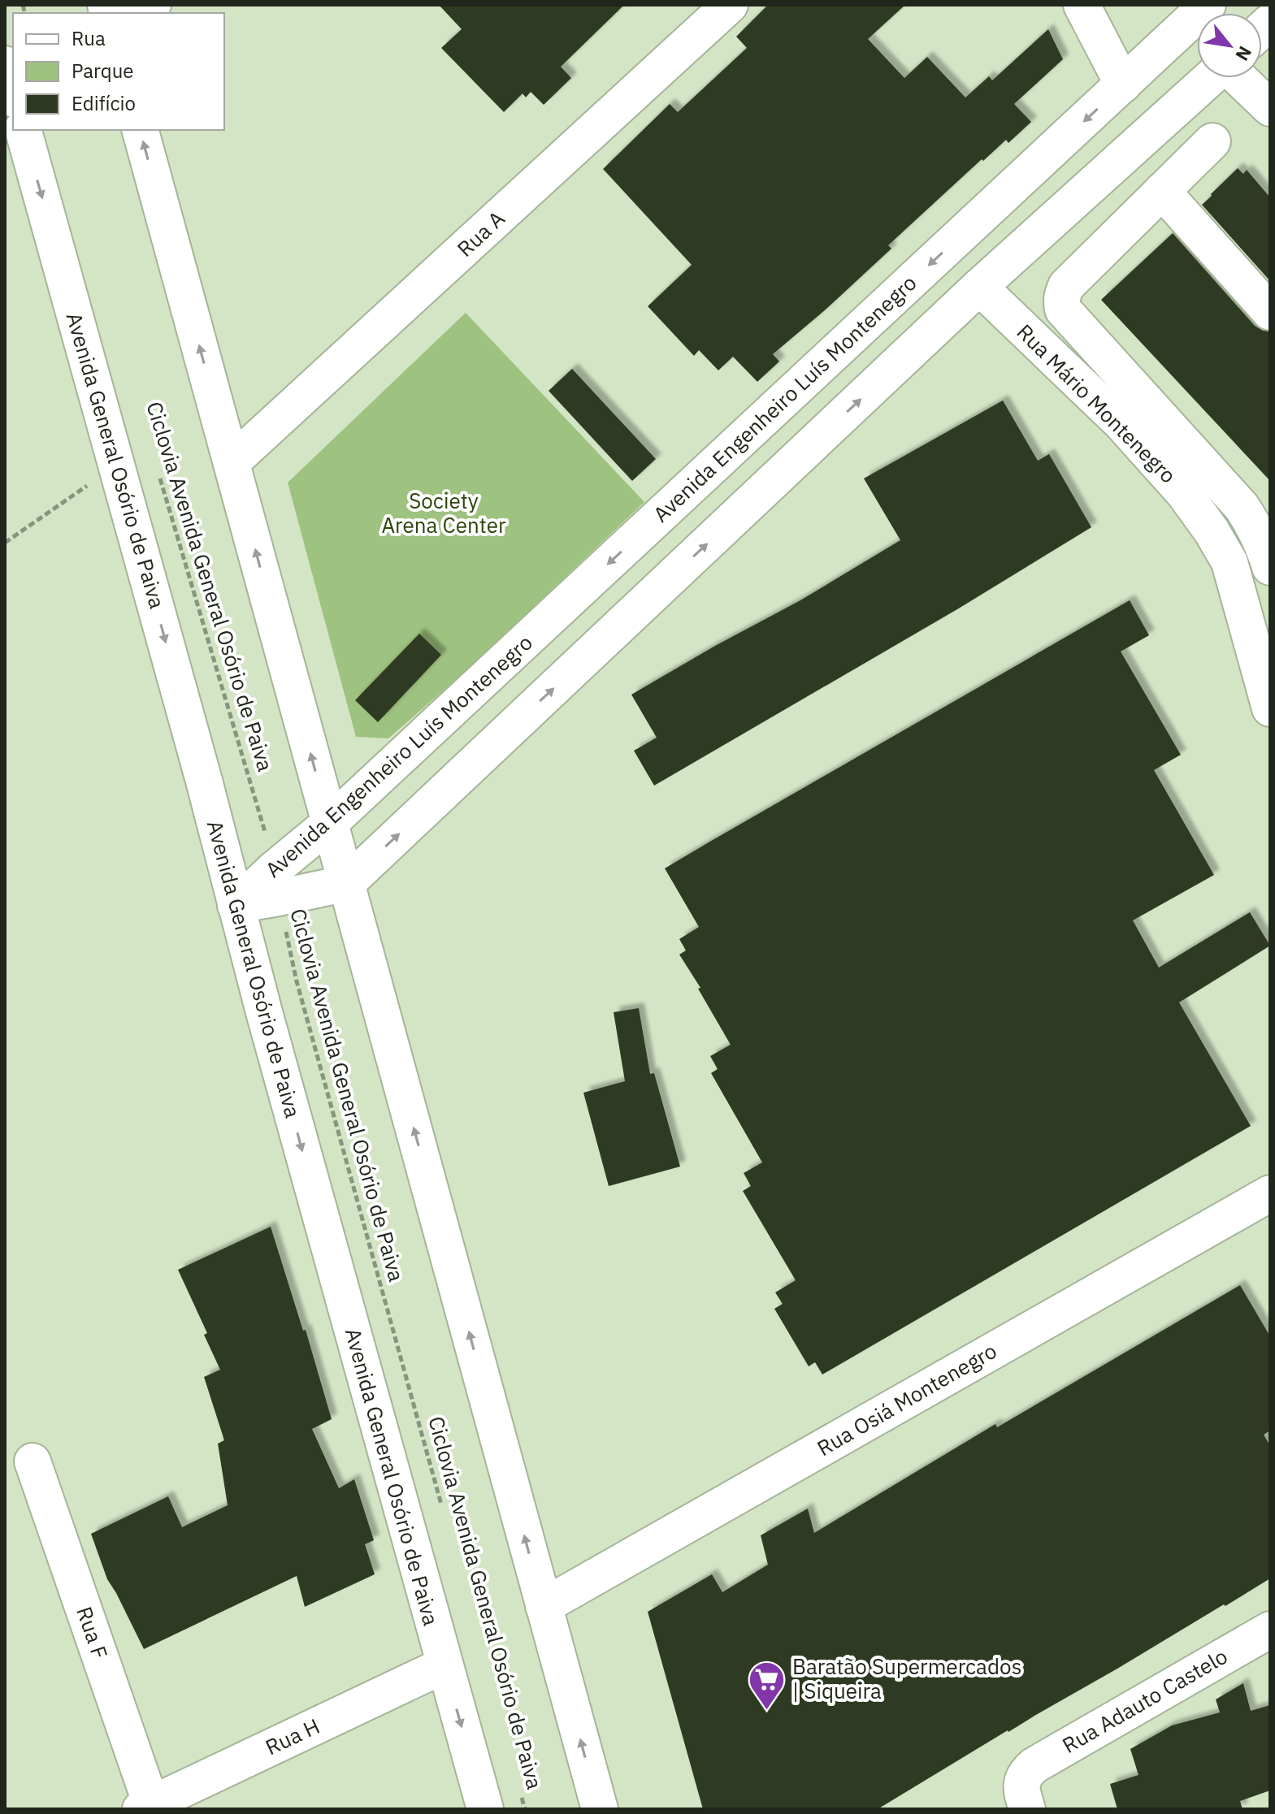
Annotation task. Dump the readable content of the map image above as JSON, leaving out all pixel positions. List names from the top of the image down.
{
  "streets": {
    "street": [
      "Rua A",
      "Avenida Engenheiro Luís Montenegro",
      "Rua Mário Montenegro",
      "Avenida General Osório de Paiva",
      "Rua Osiá Montenegro",
      "Rua F",
      "Rua Adauto Castelo",
      "Rua H"
    ],
    "path": ["Ciclovia Avenida General Osório de Paiva"]
  },
  "crossings": [
    ["Avenida Engenheiro Luís Montenegro", "Avenida General Osório de Paiva"],
    ["Avenida Engenheiro Luís Montenegro", "Ciclovia Avenida General Osório de Paiva"],
    ["Avenida General Osório de Paiva", "Rua H"],
    ["Rua F", "Rua H"]
  ],
  "parks": ["Society Arena Center"],
  "places": {
    "supermarket": ["Baratão Supermercados | Siqueira"]
  },
  "legend": ["Rua", "Parque", "Edifício"],
  "north": "bottom right"
}
